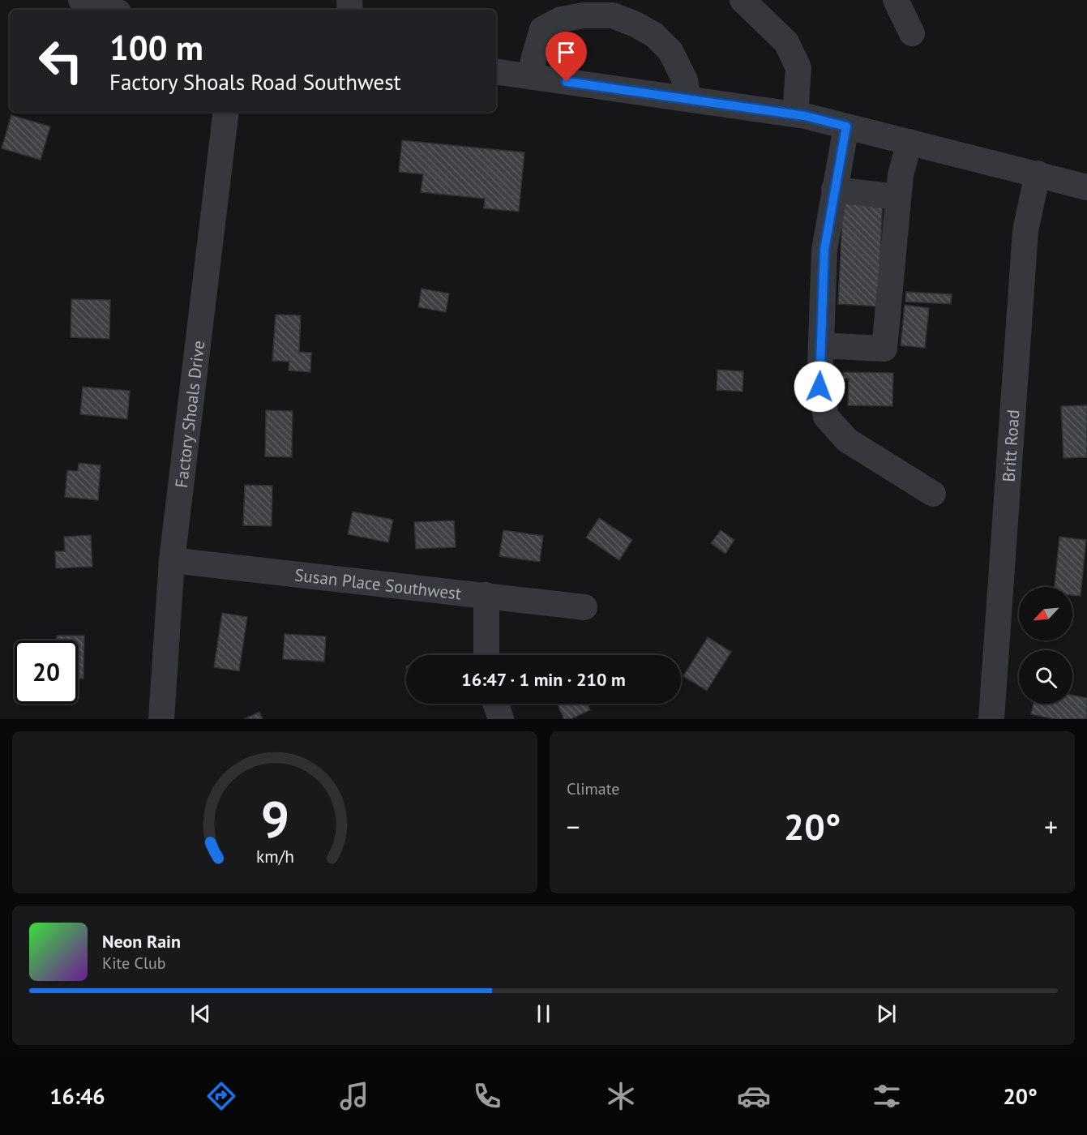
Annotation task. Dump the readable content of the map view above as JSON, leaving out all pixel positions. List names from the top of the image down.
{
  "streets": {
    "street": ["Factory Shoals Drive", "Britt Road", "Susan Place Southwest"]
  },
  "crossings": [
    ["Factory Shoals Drive", "Susan Place Southwest"]
  ],
  "north": "bottom left",
  "page": {
    "turn": ["100 m", "Factory Shoals Road Southwest"],
    "limit": "20",
    "trip": "16:47 · 1 min · 210 m",
    "tile": "Climate",
    "heat": ["−", "20°", "+"],
    "song": ["Neon Rain", "Kite Club"],
    "tabs": ["16:46", "20°"],
    "gauge": ["9", "km/h"]
  }
}
